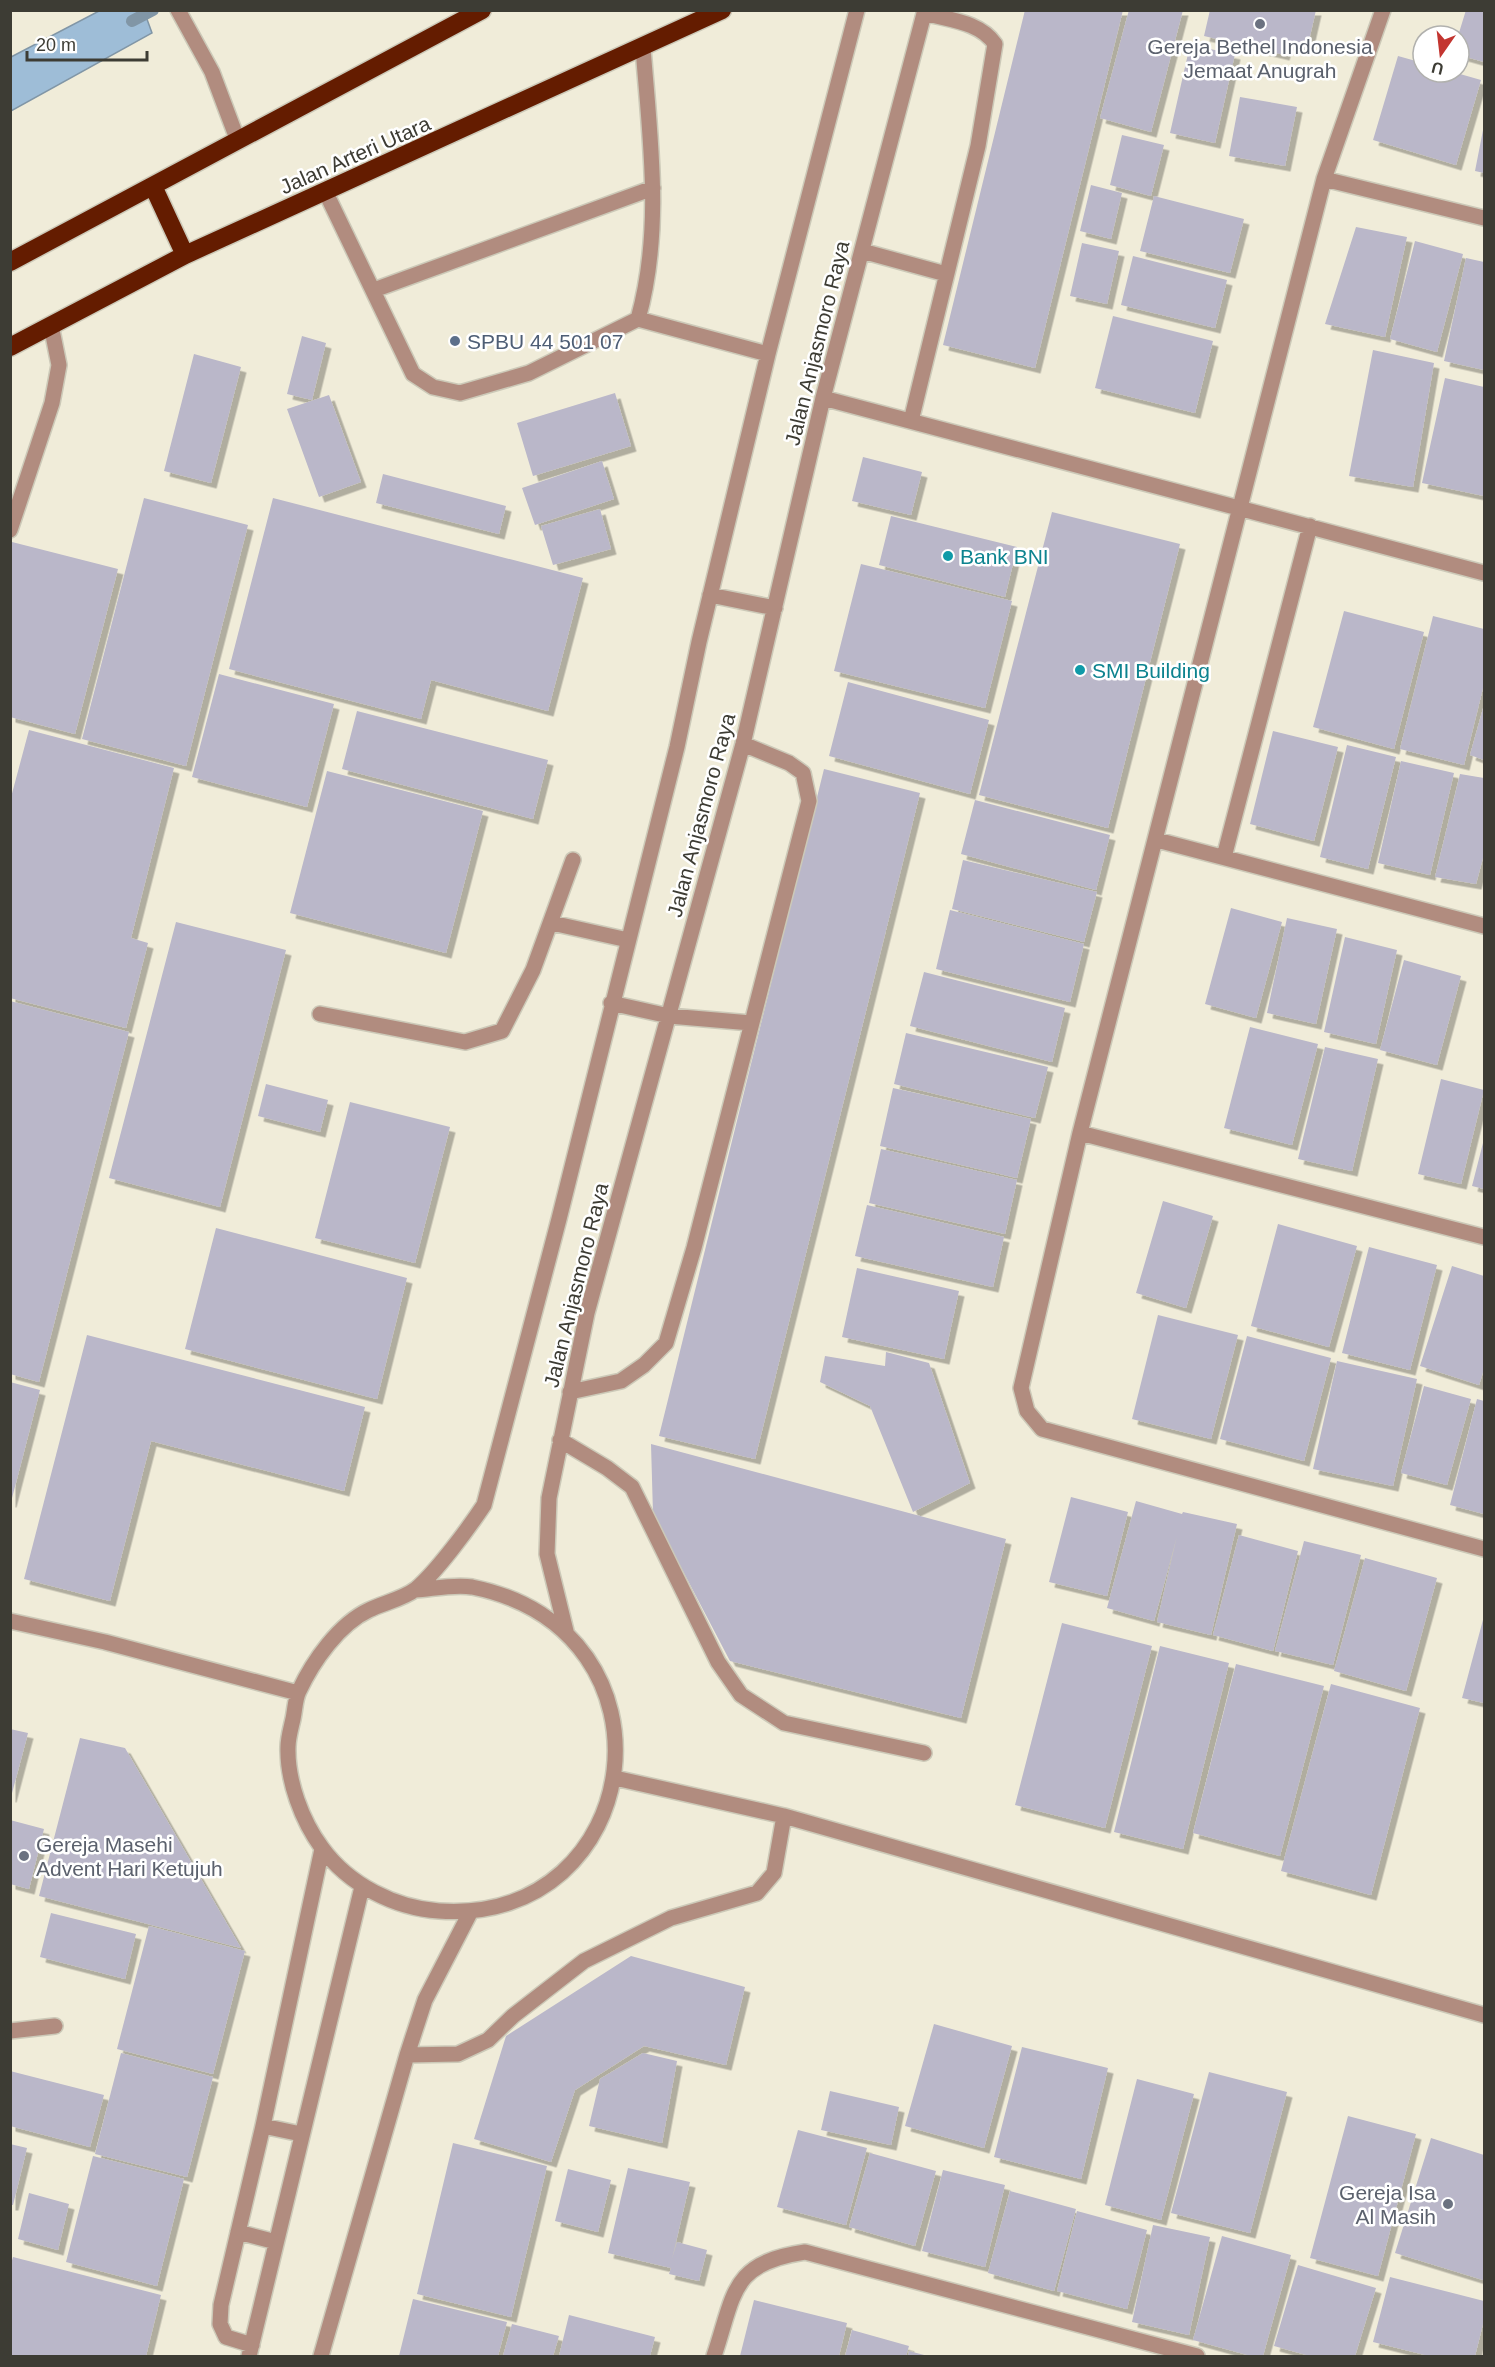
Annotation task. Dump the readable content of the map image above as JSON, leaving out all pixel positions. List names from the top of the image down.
{
  "streets": {
    "highway": ["Jalan Arteri Utara"],
    "street": ["Jalan Anjasmoro Raya"]
  },
  "places": [
    "Gereja Bethel Indonesia Jemaat Anugrah",
    "SPBU 44 501 07",
    "Bank BNI",
    "SMI Building",
    "Gereja Masehi Advent Hari Ketujuh",
    "Gereja Isa Al Masih"
  ],
  "scale_bar": "20 m",
  "north": "bottom"
}
